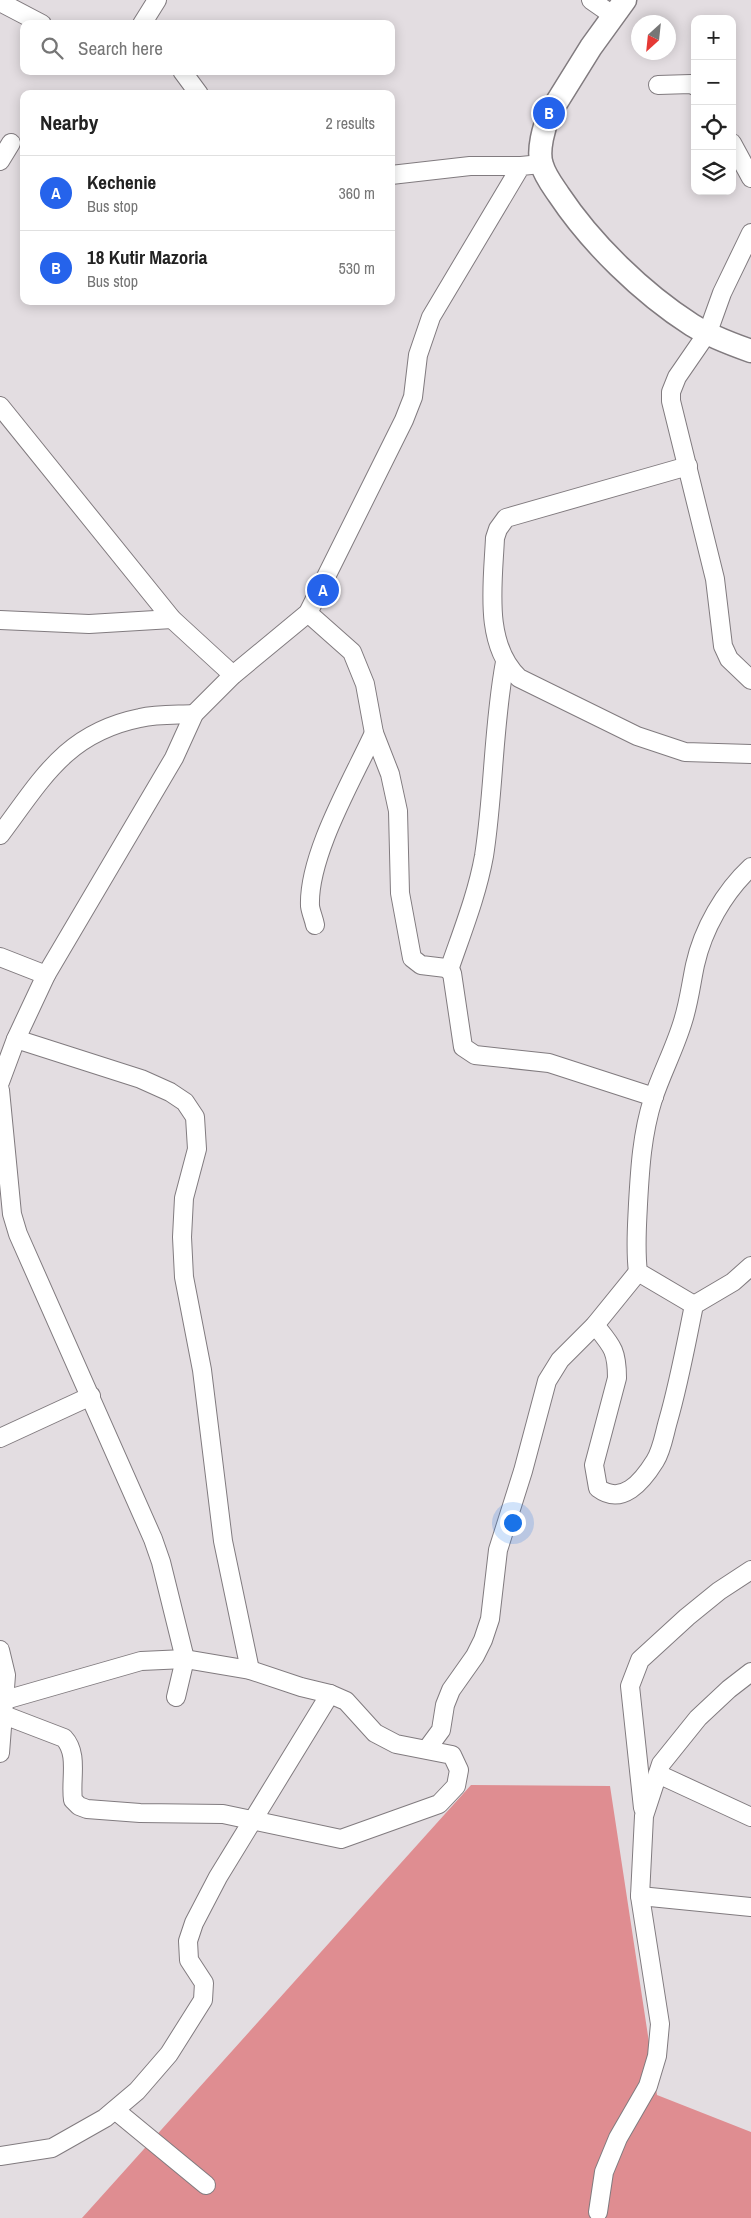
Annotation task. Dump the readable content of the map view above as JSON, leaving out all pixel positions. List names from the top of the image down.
{
  "north": "bottom left",
  "page": {
    "map_buttons": ["+", "−"],
    "search": "Search here",
    "heading": ["Nearby", "2 results"],
    "pins": ["B", "A"],
    "list": [
      {
        "mark": "A",
        "name": "Kechenie",
        "note": "Bus stop",
        "value": "360 m"
      },
      {
        "mark": "B",
        "name": "18 Kutir Mazoria",
        "note": "Bus stop",
        "value": "530 m"
      }
    ]
  }
}
